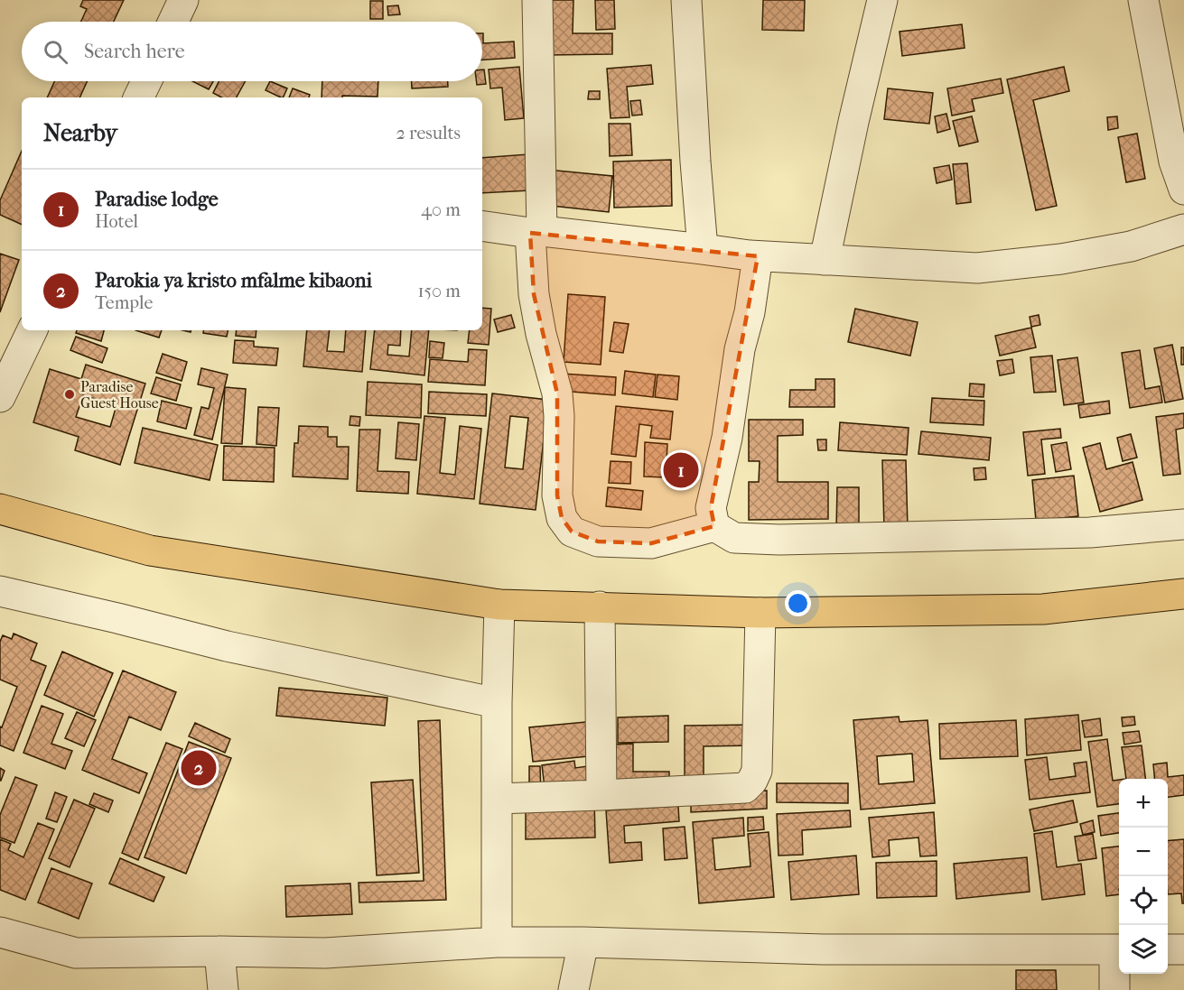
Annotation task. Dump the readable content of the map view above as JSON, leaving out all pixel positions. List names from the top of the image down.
{
  "places": ["Paradise Guest House"],
  "page": {
    "search": "Search here",
    "heading": ["Nearby", "2 results"],
    "list": [
      {
        "mark": "1",
        "name": "Paradise lodge",
        "note": "Hotel",
        "value": "40 m"
      },
      {
        "mark": "2",
        "name": "Parokia ya kristo mfalme kibaoni",
        "note": "Temple",
        "value": "150 m"
      }
    ],
    "pins": ["1", "2"],
    "map_buttons": ["+", "−"]
  }
}
